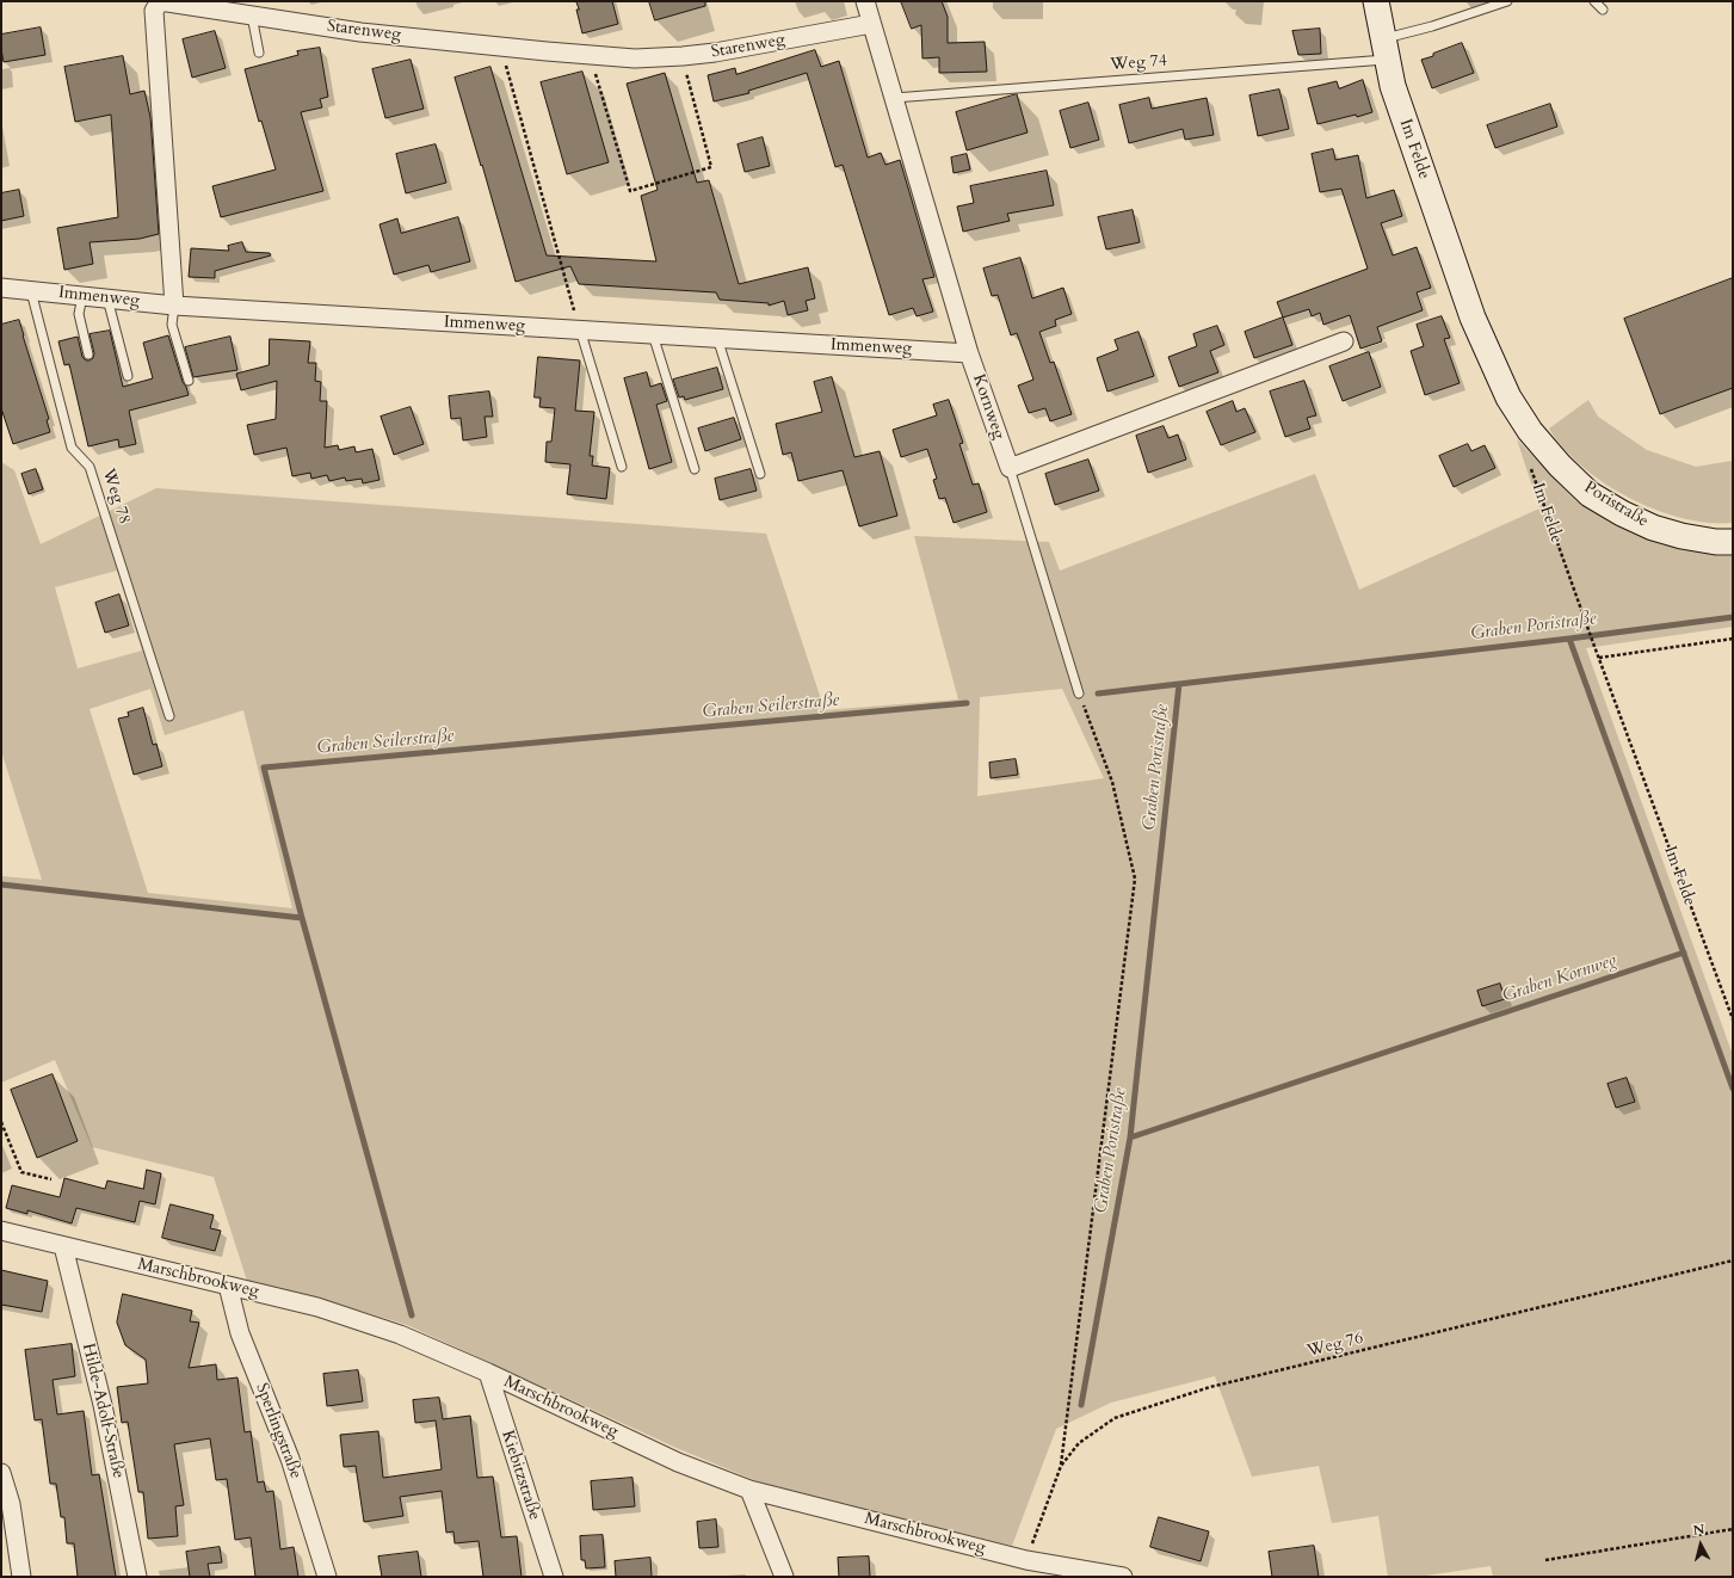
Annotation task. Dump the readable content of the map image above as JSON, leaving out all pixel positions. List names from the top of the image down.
{
  "streets": {
    "main road": ["Im Felde", "Poristraße"],
    "street": [
      "Starenweg",
      "Immenweg",
      "Kornweg",
      "Marschbrookweg",
      "Hilde-Adolf-Straße",
      "Sperlingstraße",
      "Kiebitzstraße"
    ],
    "lane": ["Weg 74", "Weg 78"],
    "path": ["Weg 76"]
  },
  "crossings": [
    ["Starenweg", "Immenweg"],
    ["Starenweg", "Kornweg"],
    ["Weg 74", "Im Felde"],
    ["Weg 74", "Kornweg"],
    ["Im Felde", "Poristraße"],
    ["Immenweg", "Kornweg"],
    ["Immenweg", "Weg 78"],
    ["Marschbrookweg", "Weg 76"],
    ["Marschbrookweg", "Hilde-Adolf-Straße"],
    ["Marschbrookweg", "Sperlingstraße"],
    ["Marschbrookweg", "Kiebitzstraße"]
  ],
  "water": ["Graben Poristraße", "Graben Seilerstraße", "Graben Kornweg"],
  "north": "top"
}
